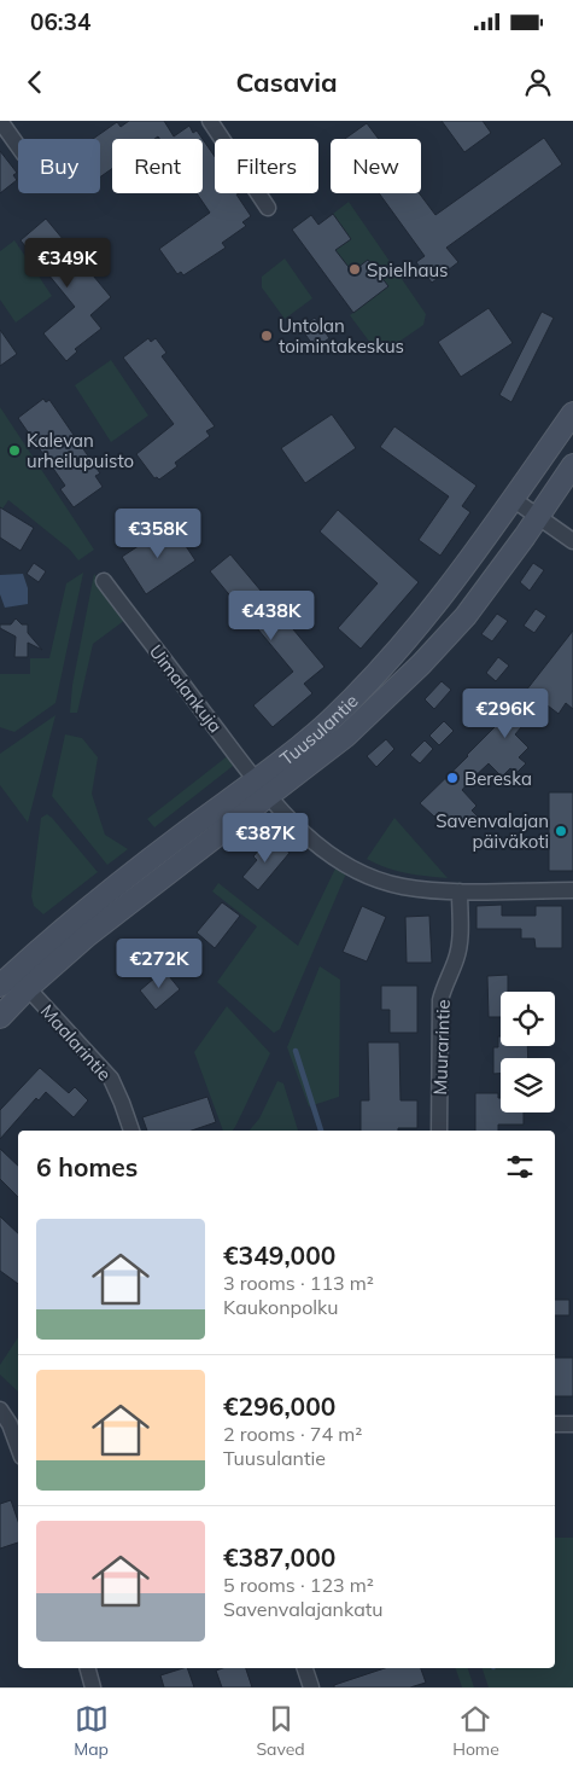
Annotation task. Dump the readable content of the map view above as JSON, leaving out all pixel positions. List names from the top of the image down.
{
  "streets": {
    "main road": ["Tuusulantie"],
    "street": ["Uimalankuja", "Maalarintie", "Muurarintie"]
  },
  "crossings": [
    ["Uimalankuja", "Tuusulantie"],
    ["Uimalankuja", "Muurarintie"],
    ["Tuusulantie", "Maalarintie"]
  ],
  "places": [
    "Spielhaus",
    "Untolan toimintakeskus",
    "Kalevan urheilupuisto",
    "Bereska",
    "Savenvalajan päiväkoti"
  ],
  "page": {
    "status": "06:34",
    "header": "Casavia",
    "chip": [
      "Buy",
      "Rent",
      "Filters",
      "New"
    ],
    "price": [
      "€349K",
      "€358K",
      "€438K",
      "€296K",
      "€387K",
      "€272K"
    ],
    "heading": "6 homes",
    "list": [
      {
        "name": "€349,000",
        "note": "3 rooms · 113 m² · Kaukonpolku"
      },
      {
        "name": "€296,000",
        "note": "2 rooms · 74 m² · Tuusulantie"
      },
      {
        "name": "€387,000",
        "note": "5 rooms · 123 m² · Savenvalajankatu"
      }
    ],
    "tabs": ["Map", "Saved", "Home"]
  }
}
